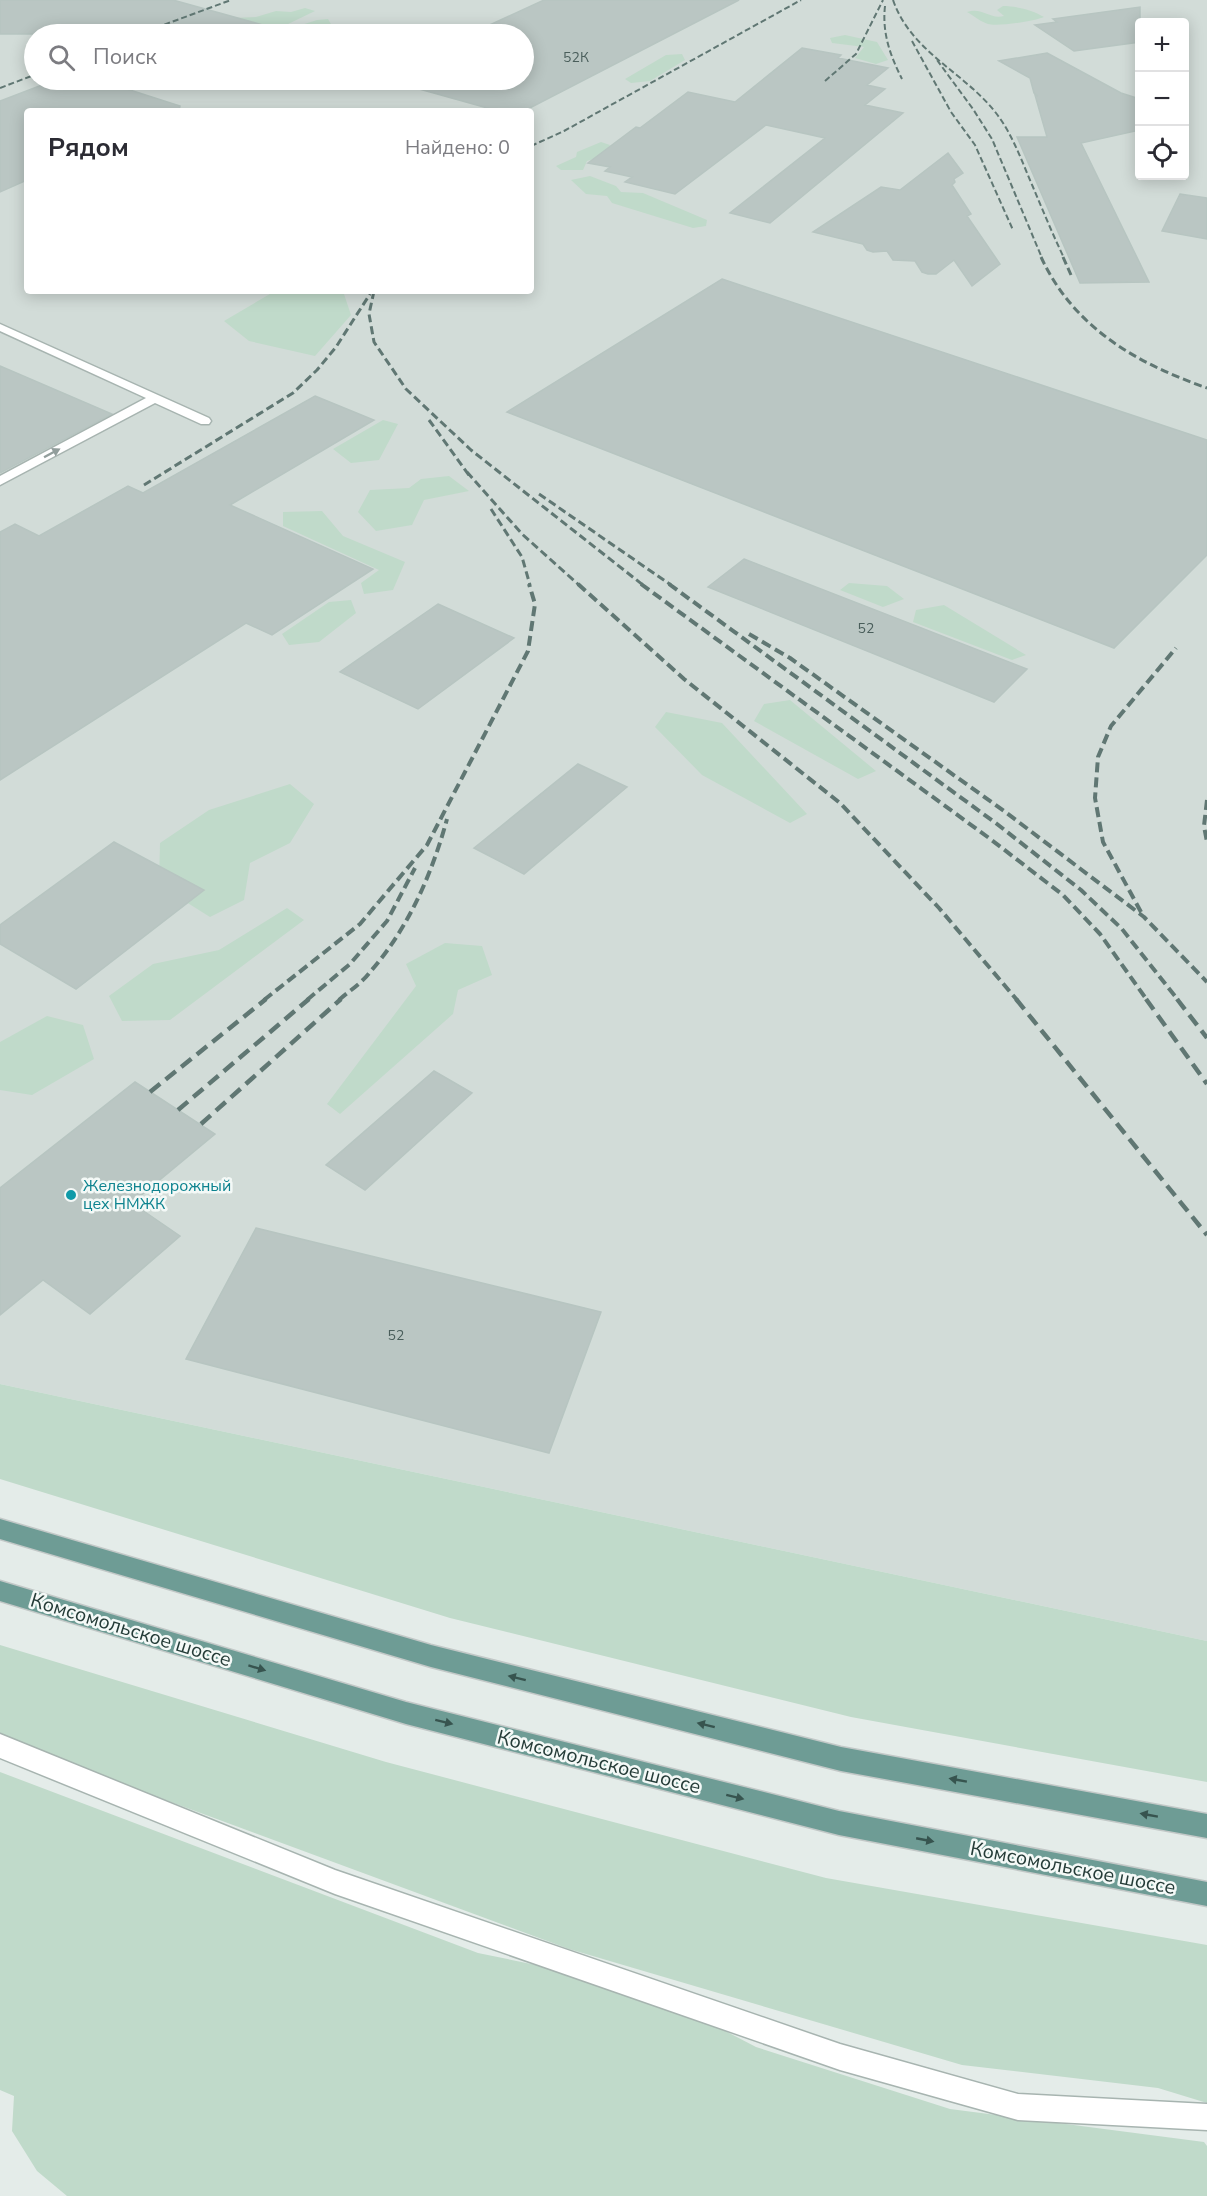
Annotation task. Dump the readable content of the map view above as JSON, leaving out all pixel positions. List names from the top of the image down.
{
  "streets": {
    "main road": ["Комсомольское шоссе"]
  },
  "places": ["Железнодорожный цех НМЖК"],
  "house_numbers": ["52К", "52", "52"],
  "page": {
    "map_buttons": ["+", "−"],
    "search": "Поиск",
    "heading": ["Рядом", "Найдено: 0"]
  }
}
